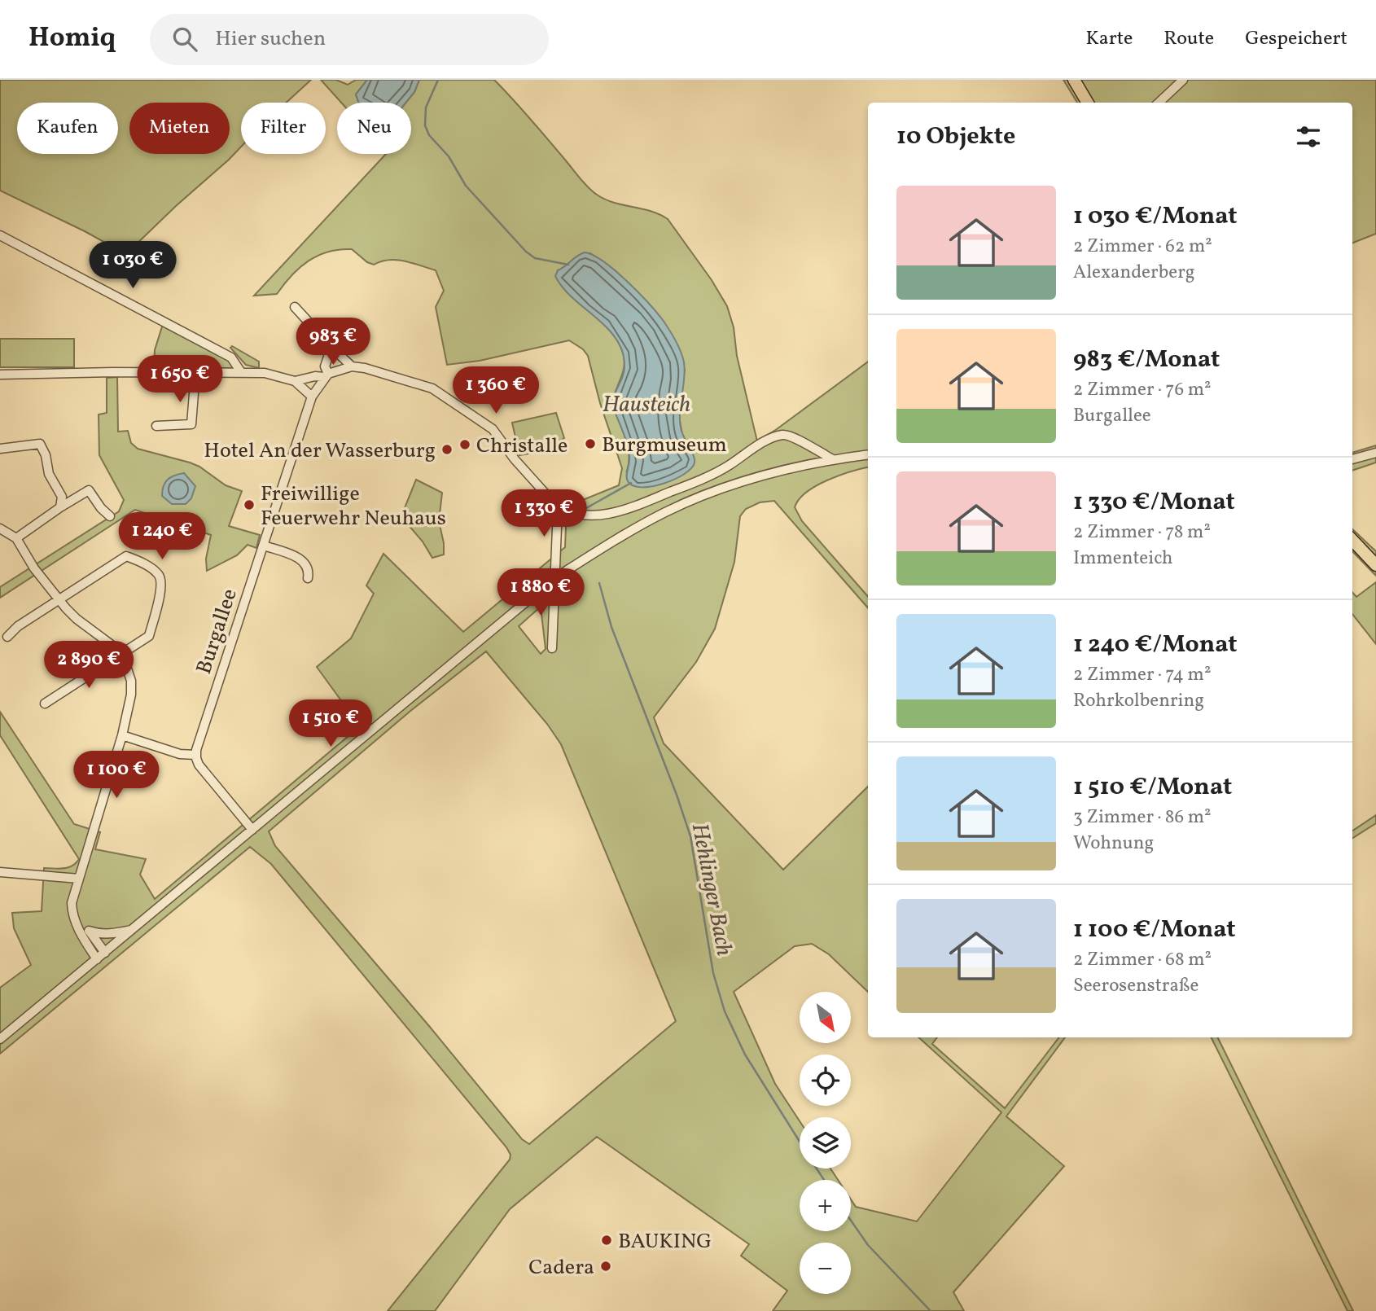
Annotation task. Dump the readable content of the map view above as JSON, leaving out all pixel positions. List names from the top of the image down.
{
  "streets": {
    "street": ["Burgallee"]
  },
  "water": ["Hausteich", "Hehlinger Bach"],
  "places": [
    "Burgmuseum",
    "Christalle",
    "Hotel An der Wasserburg",
    "Freiwillige Feuerwehr Neuhaus",
    "BAUKING",
    "Cadera"
  ],
  "north": "bottom right",
  "page": {
    "header": "Homiq",
    "search": "Hier suchen",
    "nav": ["Karte", "Route", "Gespeichert"],
    "chip": [
      "Kaufen",
      "Mieten",
      "Filter",
      "Neu"
    ],
    "heading": "10 Objekte",
    "list": [
      {
        "name": "1 030 €/Monat",
        "note": "2 Zimmer · 62 m² · Alexanderberg"
      },
      {
        "name": "983 €/Monat",
        "note": "2 Zimmer · 76 m² · Burgallee"
      },
      {
        "name": "1 330 €/Monat",
        "note": "2 Zimmer · 78 m² · Immenteich"
      },
      {
        "name": "1 240 €/Monat",
        "note": "2 Zimmer · 74 m² · Rohrkolbenring"
      },
      {
        "name": "1 510 €/Monat",
        "note": "3 Zimmer · 86 m² · Wohnung"
      },
      {
        "name": "1 100 €/Monat",
        "note": "2 Zimmer · 68 m² · Seerosenstraße"
      }
    ],
    "price": [
      "1 030 €",
      "983 €",
      "1 650 €",
      "1 360 €",
      "1 330 €",
      "1 240 €",
      "1 880 €",
      "2 890 €",
      "1 510 €",
      "1 100 €"
    ],
    "map_buttons": ["+", "−"]
  }
}
